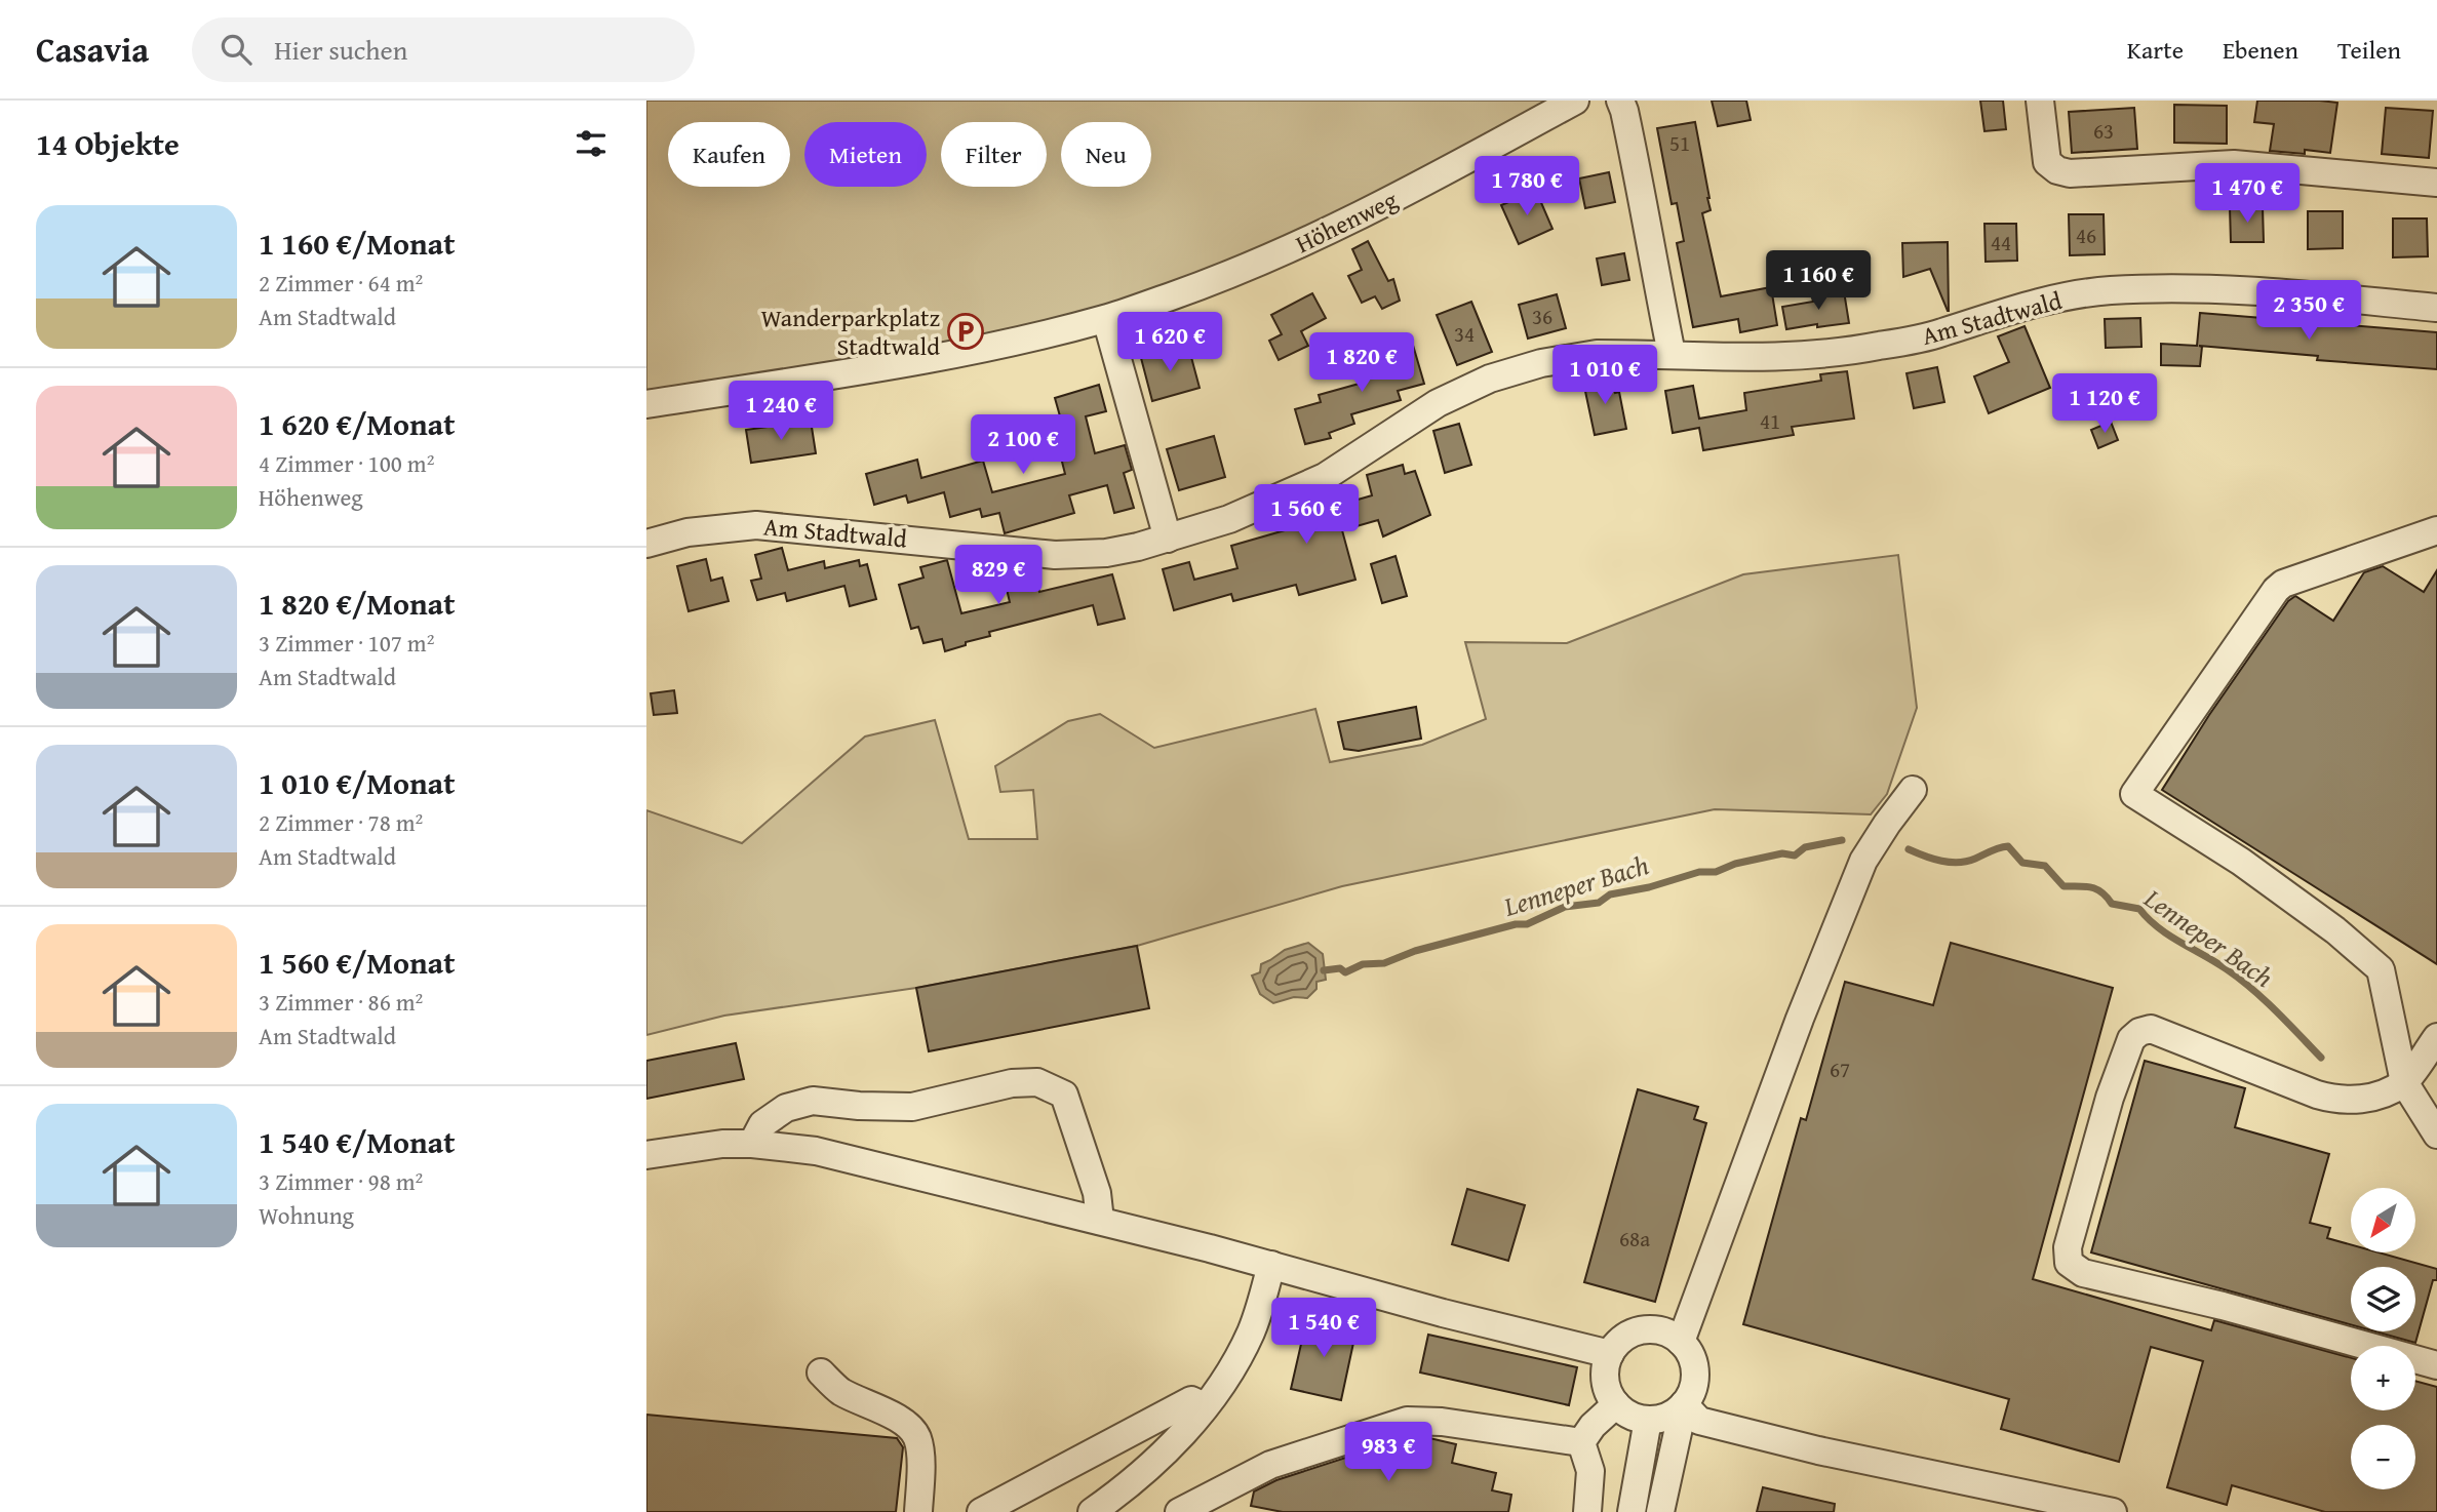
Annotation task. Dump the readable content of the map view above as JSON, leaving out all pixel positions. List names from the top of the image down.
{
  "streets": {
    "street": ["Höhenweg", "Am Stadtwald"]
  },
  "water": ["Lenneper Bach"],
  "places": {
    "parking": ["Wanderparkplatz Stadtwald"]
  },
  "house_numbers": [
    "63",
    "51",
    "46",
    "44",
    "36",
    "34",
    "41",
    "67",
    "68a"
  ],
  "north": "bottom left",
  "page": {
    "header": "Casavia",
    "search": "Hier suchen",
    "nav": ["Karte", "Ebenen", "Teilen"],
    "heading": "14 Objekte",
    "chip": [
      "Kaufen",
      "Mieten",
      "Filter",
      "Neu"
    ],
    "price": [
      "1 780 €",
      "1 470 €",
      "1 160 €",
      "2 350 €",
      "1 620 €",
      "1 820 €",
      "1 010 €",
      "1 120 €",
      "1 240 €",
      "2 100 €",
      "1 560 €",
      "829 €",
      "1 540 €",
      "983 €"
    ],
    "list": [
      {
        "name": "1 160 €/Monat",
        "note": "2 Zimmer · 64 m² · Am Stadtwald"
      },
      {
        "name": "1 620 €/Monat",
        "note": "4 Zimmer · 100 m² · Höhenweg"
      },
      {
        "name": "1 820 €/Monat",
        "note": "3 Zimmer · 107 m² · Am Stadtwald"
      },
      {
        "name": "1 010 €/Monat",
        "note": "2 Zimmer · 78 m² · Am Stadtwald"
      },
      {
        "name": "1 560 €/Monat",
        "note": "3 Zimmer · 86 m² · Am Stadtwald"
      },
      {
        "name": "1 540 €/Monat",
        "note": "3 Zimmer · 98 m² · Wohnung"
      }
    ],
    "map_buttons": ["+", "−"]
  }
}
